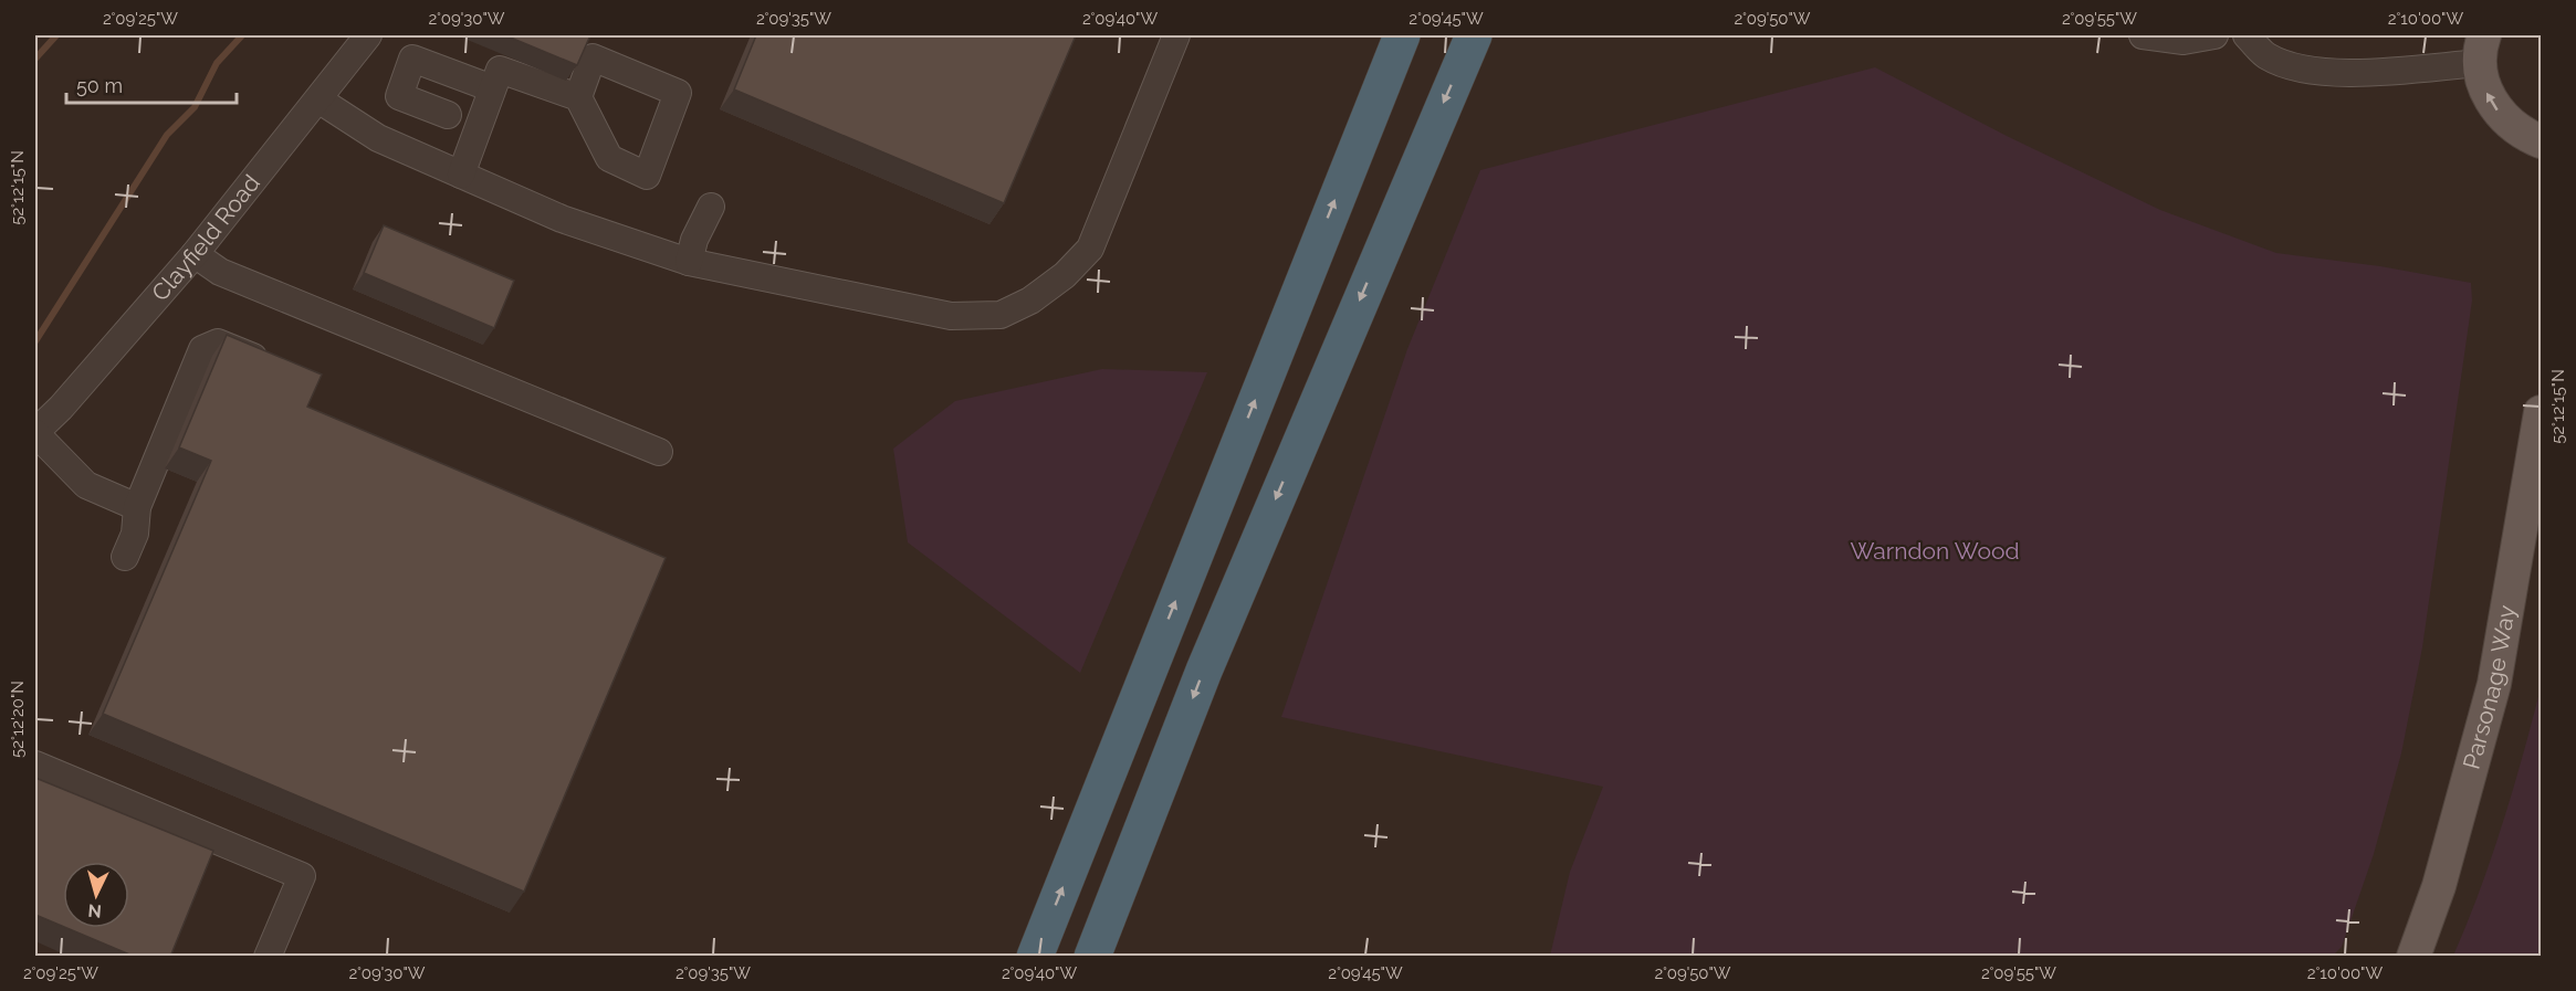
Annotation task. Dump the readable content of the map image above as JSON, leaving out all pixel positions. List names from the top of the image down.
{
  "streets": {
    "main road": ["Parsonage Way"],
    "street": ["Clayfield Road"]
  },
  "parks": ["Warndon Wood"],
  "scale_bar": "50 m",
  "north": "bottom",
  "coordinates": [
    "2°09'25\"W",
    "2°09'30\"W",
    "2°09'35\"W",
    "2°09'40\"W",
    "2°09'45\"W",
    "2°09'50\"W",
    "2°09'55\"W",
    "2°10'00\"W",
    "52°12'15\"N",
    "52°12'20\"N"
  ]
}
